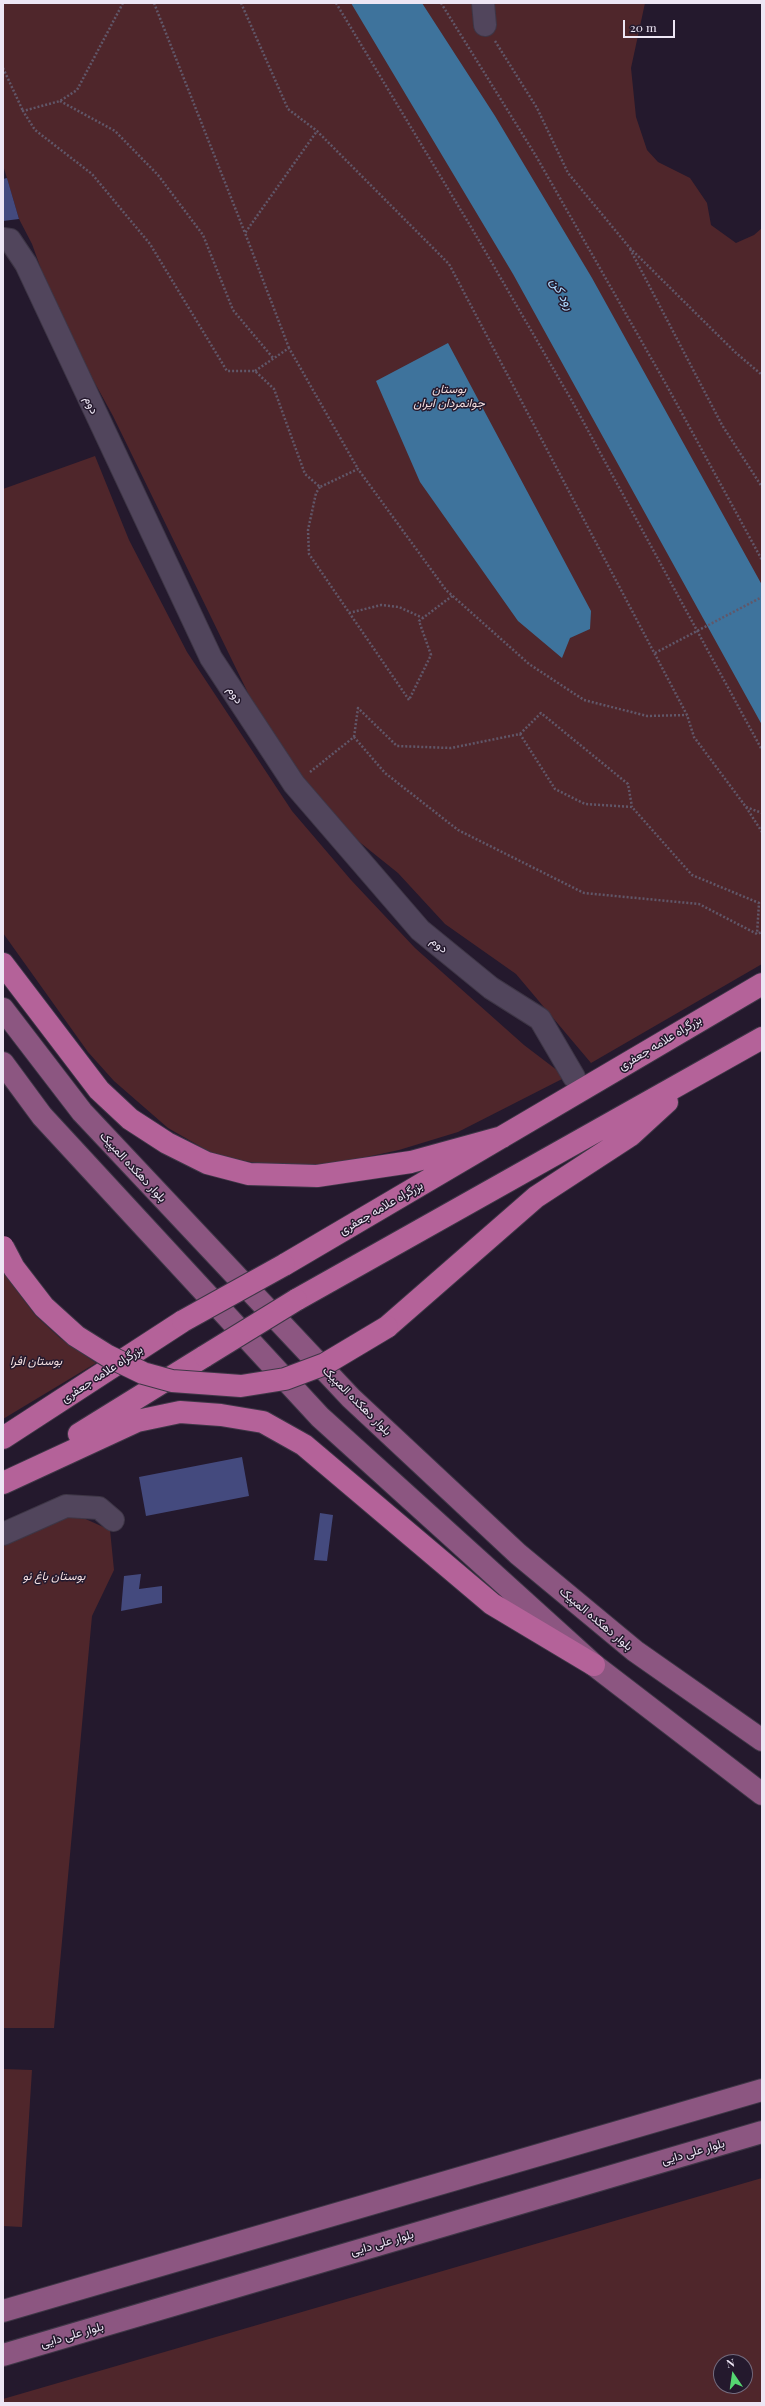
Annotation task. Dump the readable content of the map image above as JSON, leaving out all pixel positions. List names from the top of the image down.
{
  "streets": {
    "highway": ["بزرگراه علامه جعفری"],
    "main road": ["بلوار دهکده المپیک", "بلوار علی دایی"],
    "street": ["دوم"]
  },
  "water": ["رود کن"],
  "parks": ["بوستان جوانمردان ایران", "بوستان افرا", "بوستان باغ نو"],
  "scale_bar": "20 m",
  "north": "top"
}
